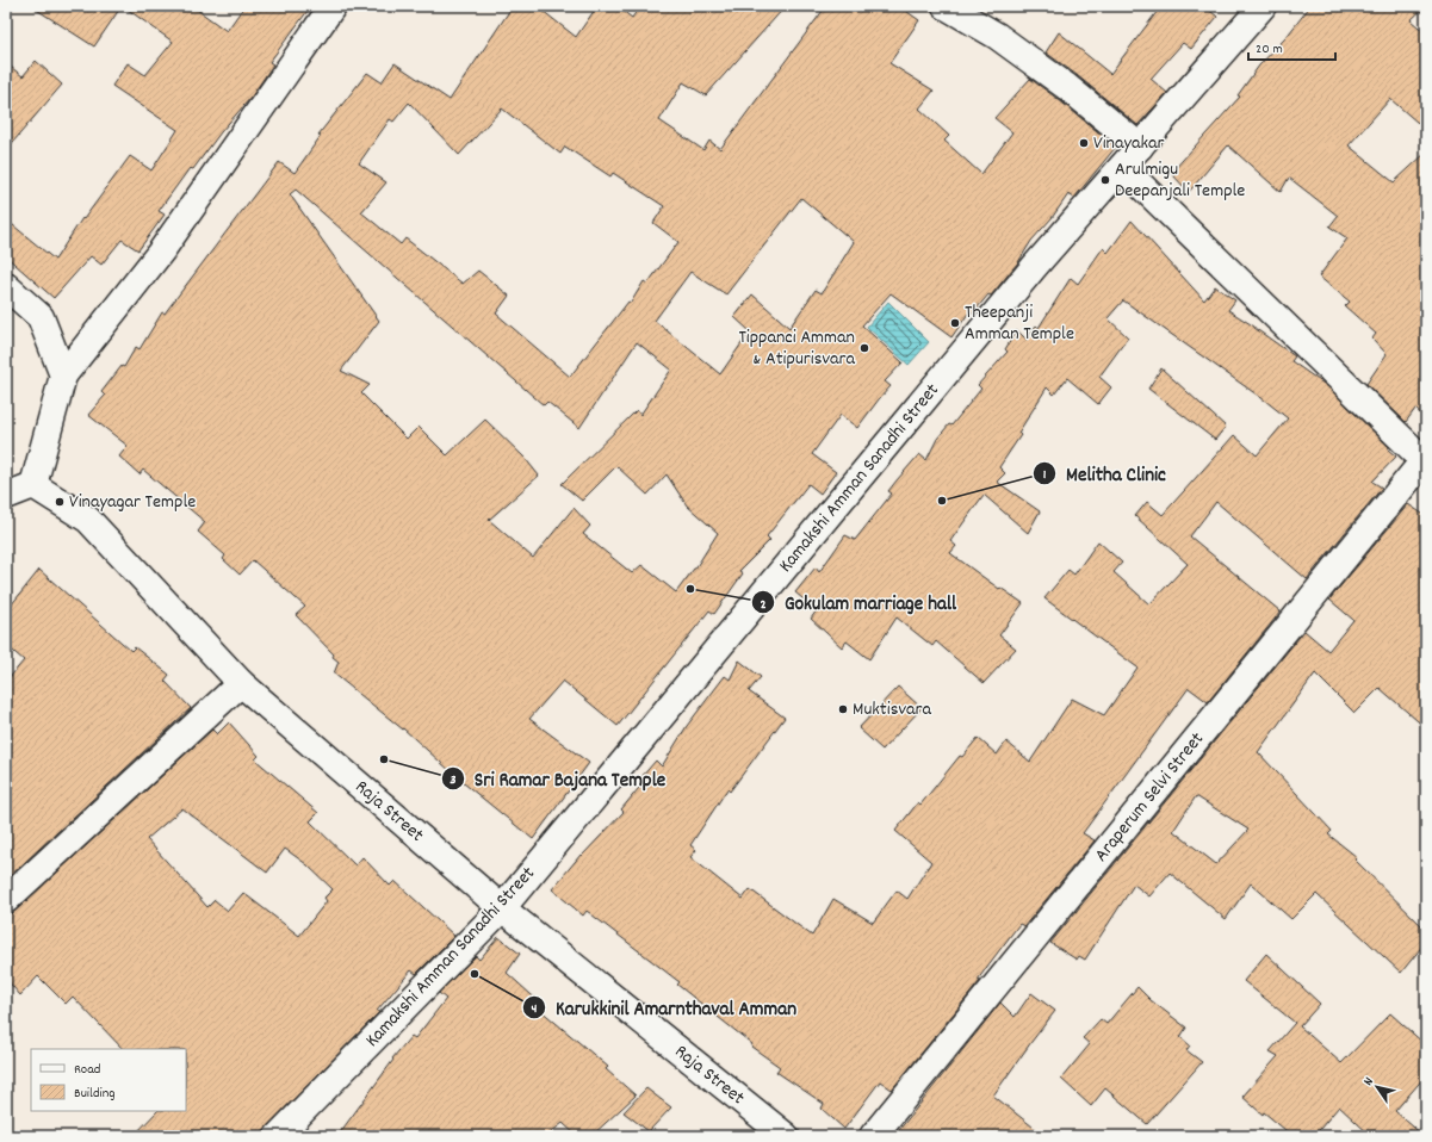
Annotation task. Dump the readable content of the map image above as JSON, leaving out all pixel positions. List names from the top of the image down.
{
  "streets": {
    "street": ["Kamakshi Amman Sanadhi Street", "Araperum Selvi Street", "Raja Street"]
  },
  "crossings": [
    ["Kamakshi Amman Sanadhi Street", "Raja Street"]
  ],
  "places": [
    "Vinayakar",
    "Arulmigu Deepanjali Temple",
    "Theepanji Amman Temple",
    "Tippanci Amman & Atipurisvara",
    "Melitha Clinic",
    "Vinayagar Temple",
    "Gokulam marriage hall",
    "Muktisvara",
    "Sri Ramar Bajana Temple",
    "Karukkinil Amarnthaval Amman"
  ],
  "legend": ["Road", "Building"],
  "scale_bar": "20 m",
  "north": "top left"
}
